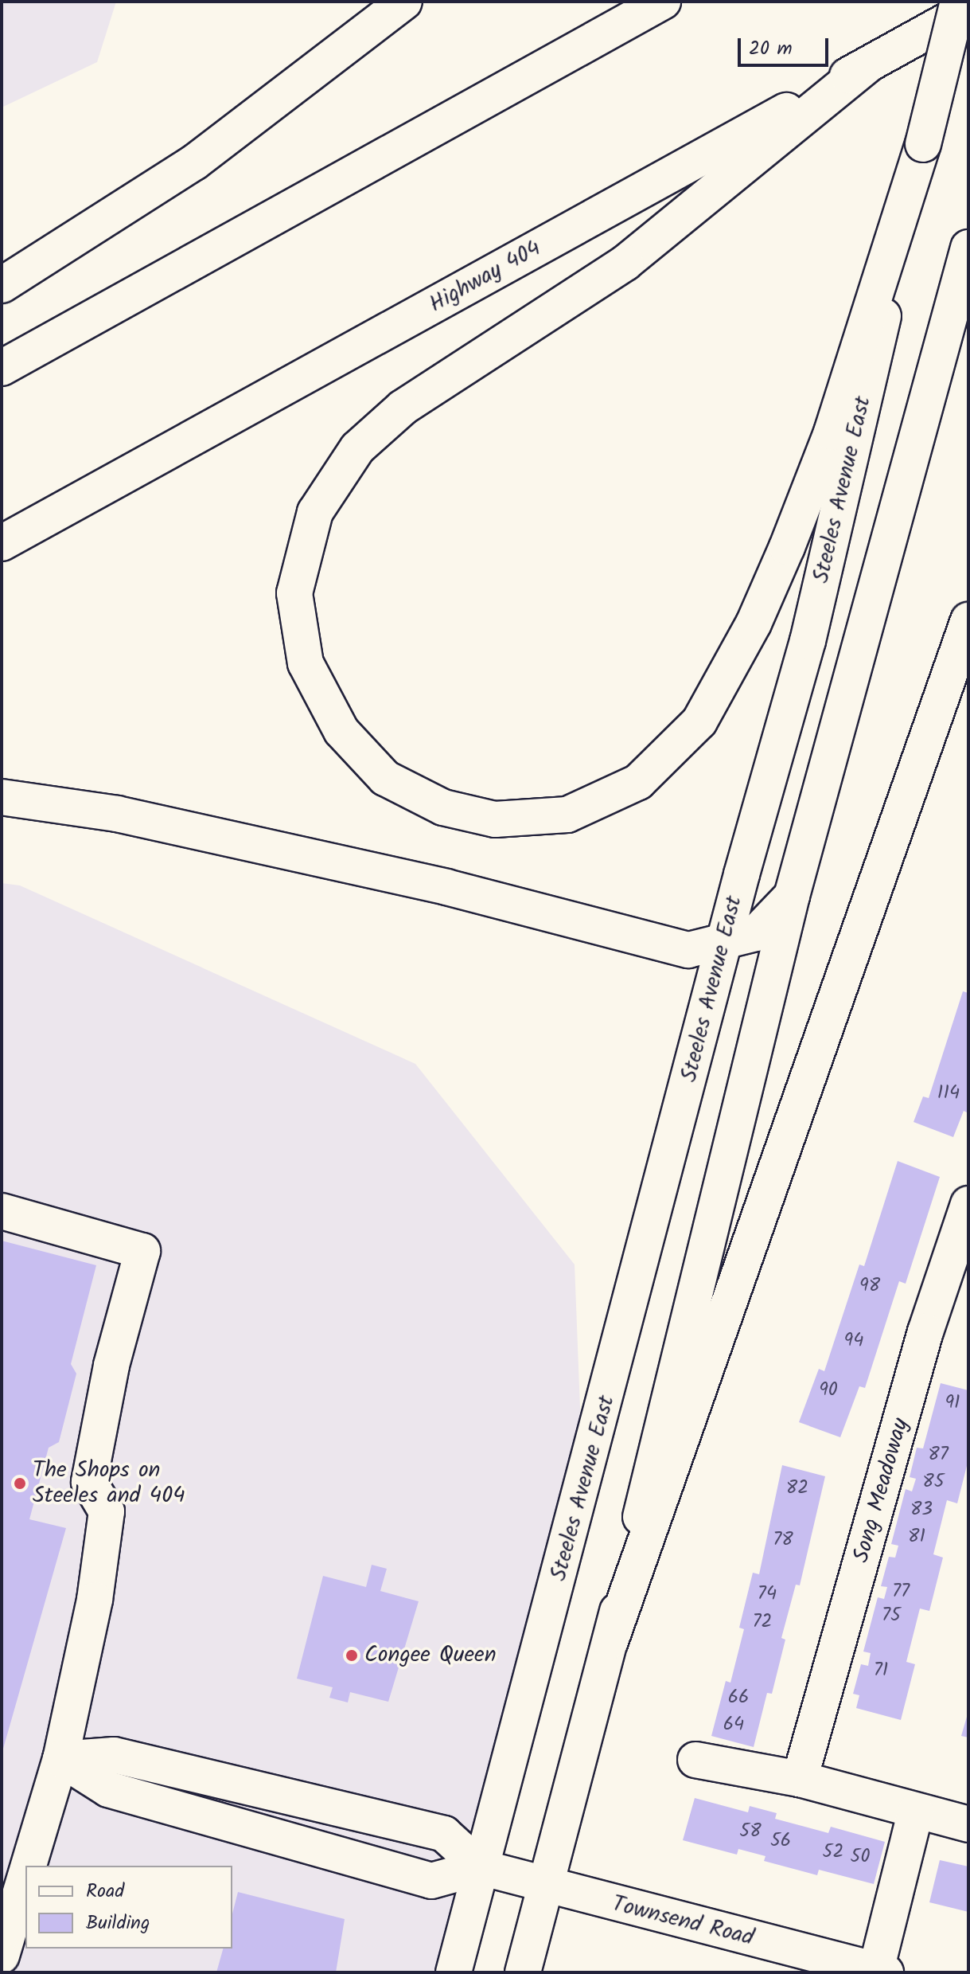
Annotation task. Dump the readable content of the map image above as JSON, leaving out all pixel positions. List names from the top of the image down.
{
  "streets": {
    "main road": [
      "Highway 404",
      "Steeles Avenue East",
      "Song Meadoway",
      "Townsend Road"
    ]
  },
  "crossings": [
    ["Steeles Avenue East", "Townsend Road"]
  ],
  "places": ["The Shops on Steeles and 404", "Congee Queen"],
  "house_numbers": [
    "114",
    "98",
    "94",
    "90",
    "91",
    "87",
    "85",
    "82",
    "83",
    "81",
    "78",
    "77",
    "74",
    "75",
    "72",
    "71",
    "66",
    "64",
    "58",
    "56",
    "52",
    "50"
  ],
  "legend": ["Road", "Building"],
  "scale_bar": "20 m"
}
